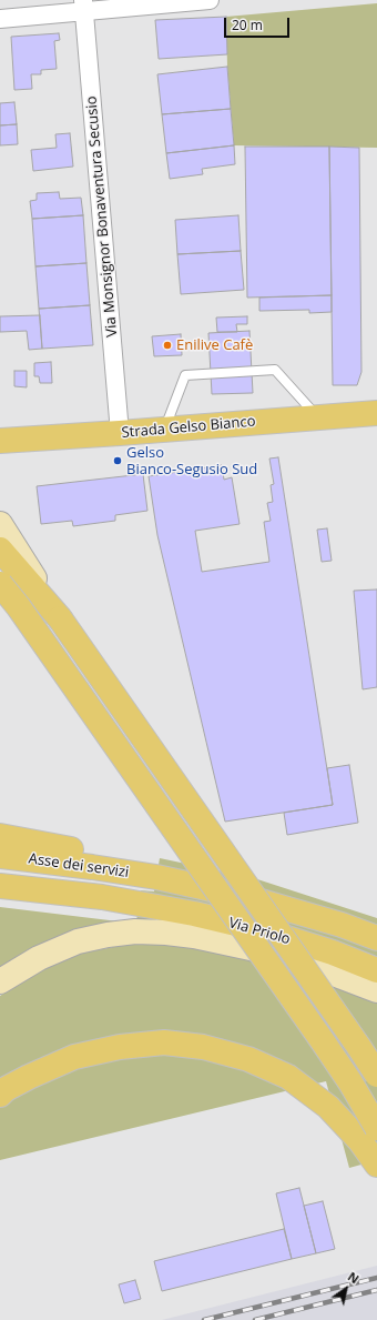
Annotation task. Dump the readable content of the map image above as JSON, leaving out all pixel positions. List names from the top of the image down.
{
  "streets": {
    "main road": ["Strada Gelso Bianco", "Asse dei servizi", "Via Priolo"],
    "street": ["Via Monsignor Bonaventura Secusio"]
  },
  "crossings": [
    ["Via Monsignor Bonaventura Secusio", "Strada Gelso Bianco"],
    ["Asse dei servizi", "Via Priolo"]
  ],
  "places": ["Enilive Cafè", "Gelso Bianco-Segusio Sud"],
  "scale_bar": "20 m",
  "north": "top right"
}
